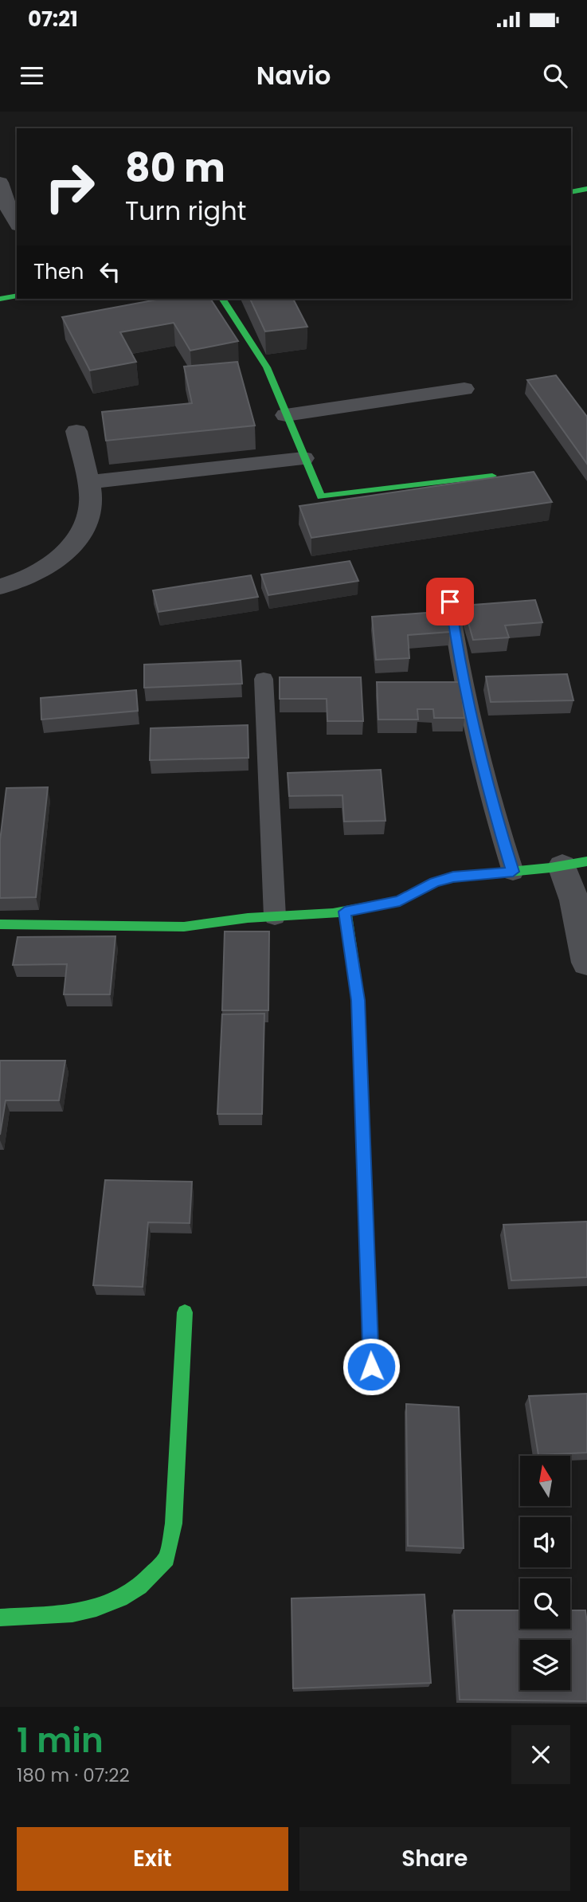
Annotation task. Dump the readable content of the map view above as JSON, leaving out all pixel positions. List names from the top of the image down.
{
  "north": "top",
  "page": {
    "status": "07:21",
    "header": "Navio",
    "turn": ["80 m", "Turn right"],
    "then": "Then",
    "heading": ["1 min", "180 m · 07:22"],
    "buttons": ["Exit", "Share"]
  }
}
